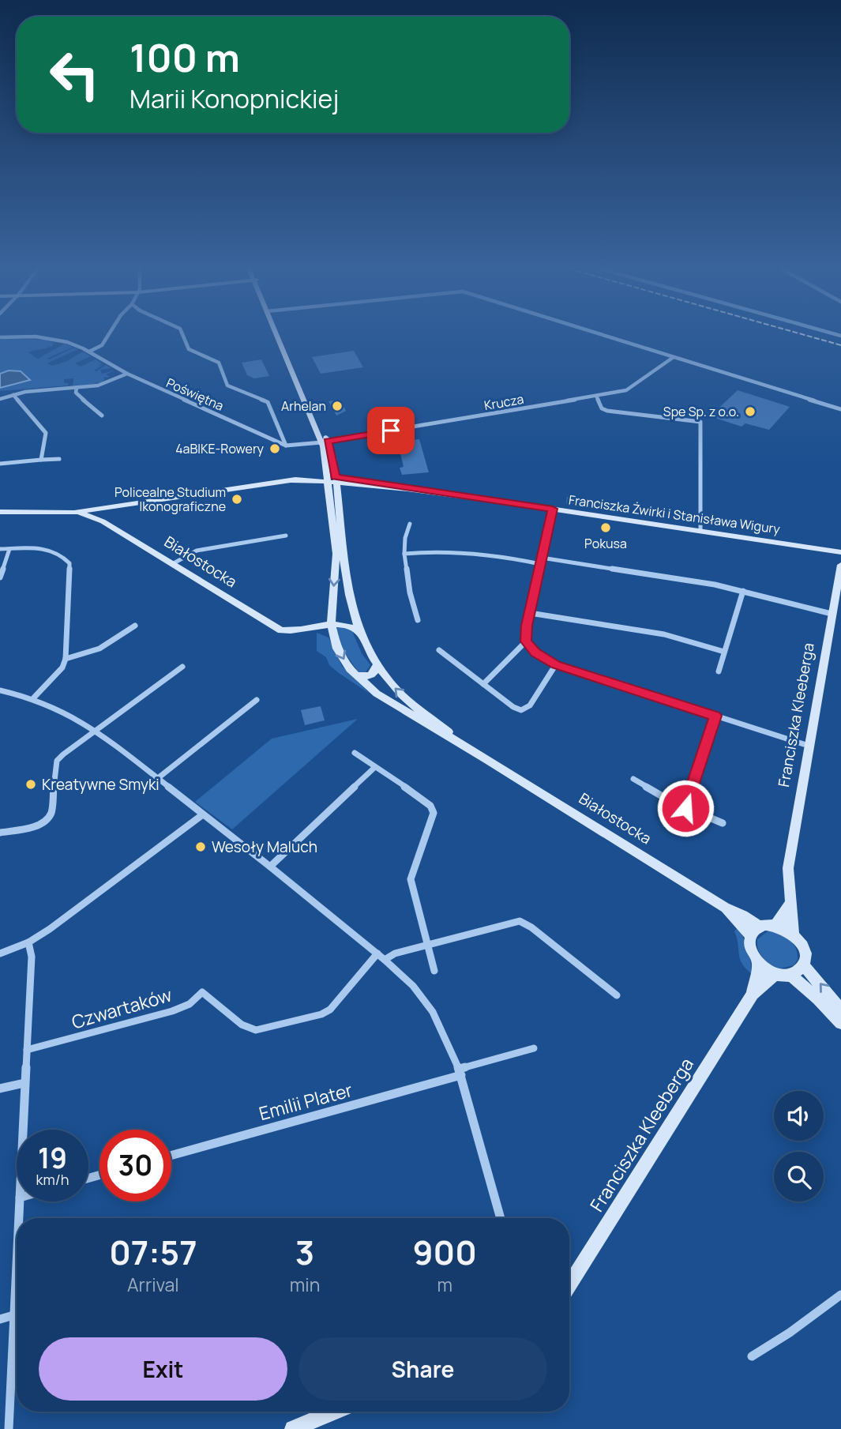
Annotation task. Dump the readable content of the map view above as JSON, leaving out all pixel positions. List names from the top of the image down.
{
  "streets": {
    "street": [
      "Poświętna",
      "Krucza",
      "Franciszka Żwirki i Stanisława Wigury",
      "Białostocka",
      "Franciszka Kleeberga",
      "Czwartaków",
      "Emilii Plater"
    ]
  },
  "crossings": [
    ["Poświętna", "Krucza"],
    ["Franciszka Żwirki i Stanisława Wigury", "Białostocka"],
    ["Białostocka", "Franciszka Kleeberga"]
  ],
  "places": [
    "Arhelan",
    "Spe Sp. z o.o.",
    "4aBIKE-Rowery",
    "Policealne Studium Ikonograficzne",
    "Pokusa",
    "Kreatywne Smyki",
    "Wesoły Maluch"
  ],
  "page": {
    "turn": ["100 m", "Marii Konopnickiej"],
    "speed": "19 km/h",
    "limit": "30",
    "eta": [
      "07:57",
      "Arrival",
      "3",
      "min",
      "900",
      "m"
    ],
    "buttons": ["Exit", "Share"]
  }
}
